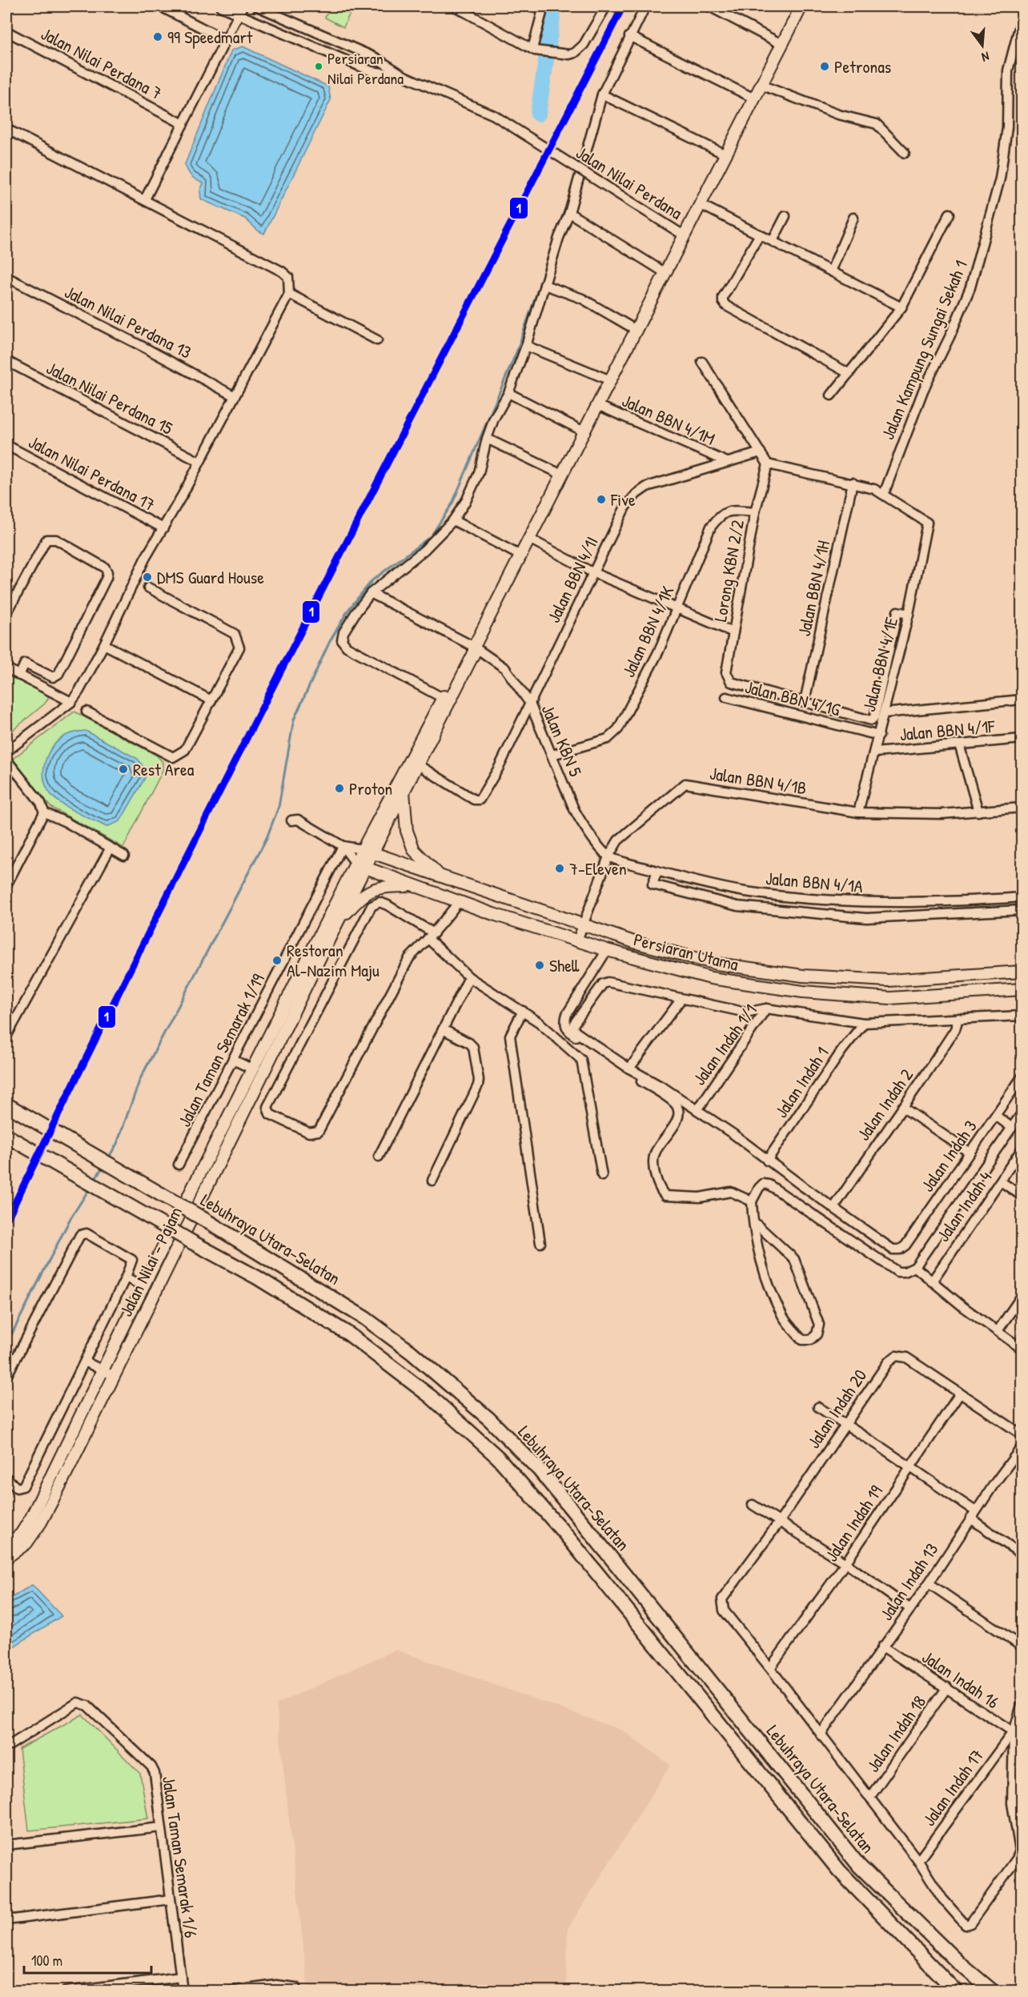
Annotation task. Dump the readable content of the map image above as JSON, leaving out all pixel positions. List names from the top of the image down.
{
  "streets": {
    "highway": ["Lebuhraya Utara–Selatan"],
    "main road": ["Persiaran Utama", "Jalan Nilai - Pajam"],
    "street": [
      "Jalan Nilai Perdana 7",
      "Jalan Nilai Perdana",
      "Jalan Nilai Perdana 13",
      "Jalan Kampung Sungai Sekah 1",
      "Jalan Nilai Perdana 15",
      "Jalan BBN 4/1M",
      "Jalan Nilai Perdana 17",
      "Lorong KBN 2/2",
      "Jalan BBN 4/1I",
      "Jalan BBN 4/1H",
      "Jalan BBN 4/1K",
      "Jalan BBN 4/1E",
      "Jalan BBN 4/1G",
      "Jalan BBN 4/1F",
      "Jalan KBN 5",
      "Jalan BBN 4/1B",
      "Jalan BBN 4/1A",
      "Jalan Indah 1/1",
      "Jalan Taman Semarak 1/19",
      "Jalan Indah 1",
      "Jalan Indah 2",
      "Jalan Indah 3",
      "Jalan Indah 4",
      "Jalan Indah 20",
      "Jalan Indah 19",
      "Jalan Indah 13",
      "Jalan Indah 16",
      "Jalan Indah 18",
      "Jalan Indah 17",
      "Jalan Taman Semarak 1/6"
    ]
  },
  "crossings": [
    ["Jalan Kampung Sungai Sekah 1", "Jalan BBN 4/1E"],
    ["Jalan BBN 4/1M", "Jalan BBN 4/1I"],
    ["Lorong KBN 2/2", "Jalan BBN 4/1H"],
    ["Lorong KBN 2/2", "Jalan BBN 4/1K"],
    ["Jalan BBN 4/1I", "Jalan KBN 5"],
    ["Jalan BBN 4/1K", "Jalan KBN 5"],
    ["Jalan BBN 4/1E", "Jalan BBN 4/1G"],
    ["Jalan BBN 4/1E", "Jalan BBN 4/1F"],
    ["Jalan BBN 4/1E", "Jalan BBN 4/1B"],
    ["Jalan KBN 5", "Jalan BBN 4/1B"],
    ["Jalan KBN 5", "Jalan BBN 4/1A"],
    ["Jalan BBN 4/1B", "Jalan BBN 4/1A"],
    ["Jalan BBN 4/1B", "Persiaran Utama"],
    ["Persiaran Utama", "Jalan Nilai - Pajam"],
    ["Jalan Indah 1/1", "Jalan Indah 1"],
    ["Jalan Indah 1/1", "Jalan Indah 2"],
    ["Jalan Indah 2", "Jalan Indah 3"],
    ["Jalan Indah 20", "Jalan Indah 19"],
    ["Jalan Indah 13", "Jalan Indah 16"],
    ["Jalan Indah 16", "Jalan Indah 18"],
    ["Jalan Indah 16", "Jalan Indah 17"]
  ],
  "places": [
    "99 Speedmart",
    "Persiaran Nilai Perdana",
    "Petronas",
    "Five",
    "DMS Guard House",
    "Rest Area",
    "Proton",
    "7-Eleven",
    "Restoran Al-Nazim Maju",
    "Shell"
  ],
  "lines": ["rail line 1"],
  "scale_bar": "100 m",
  "north": "bottom"
}
